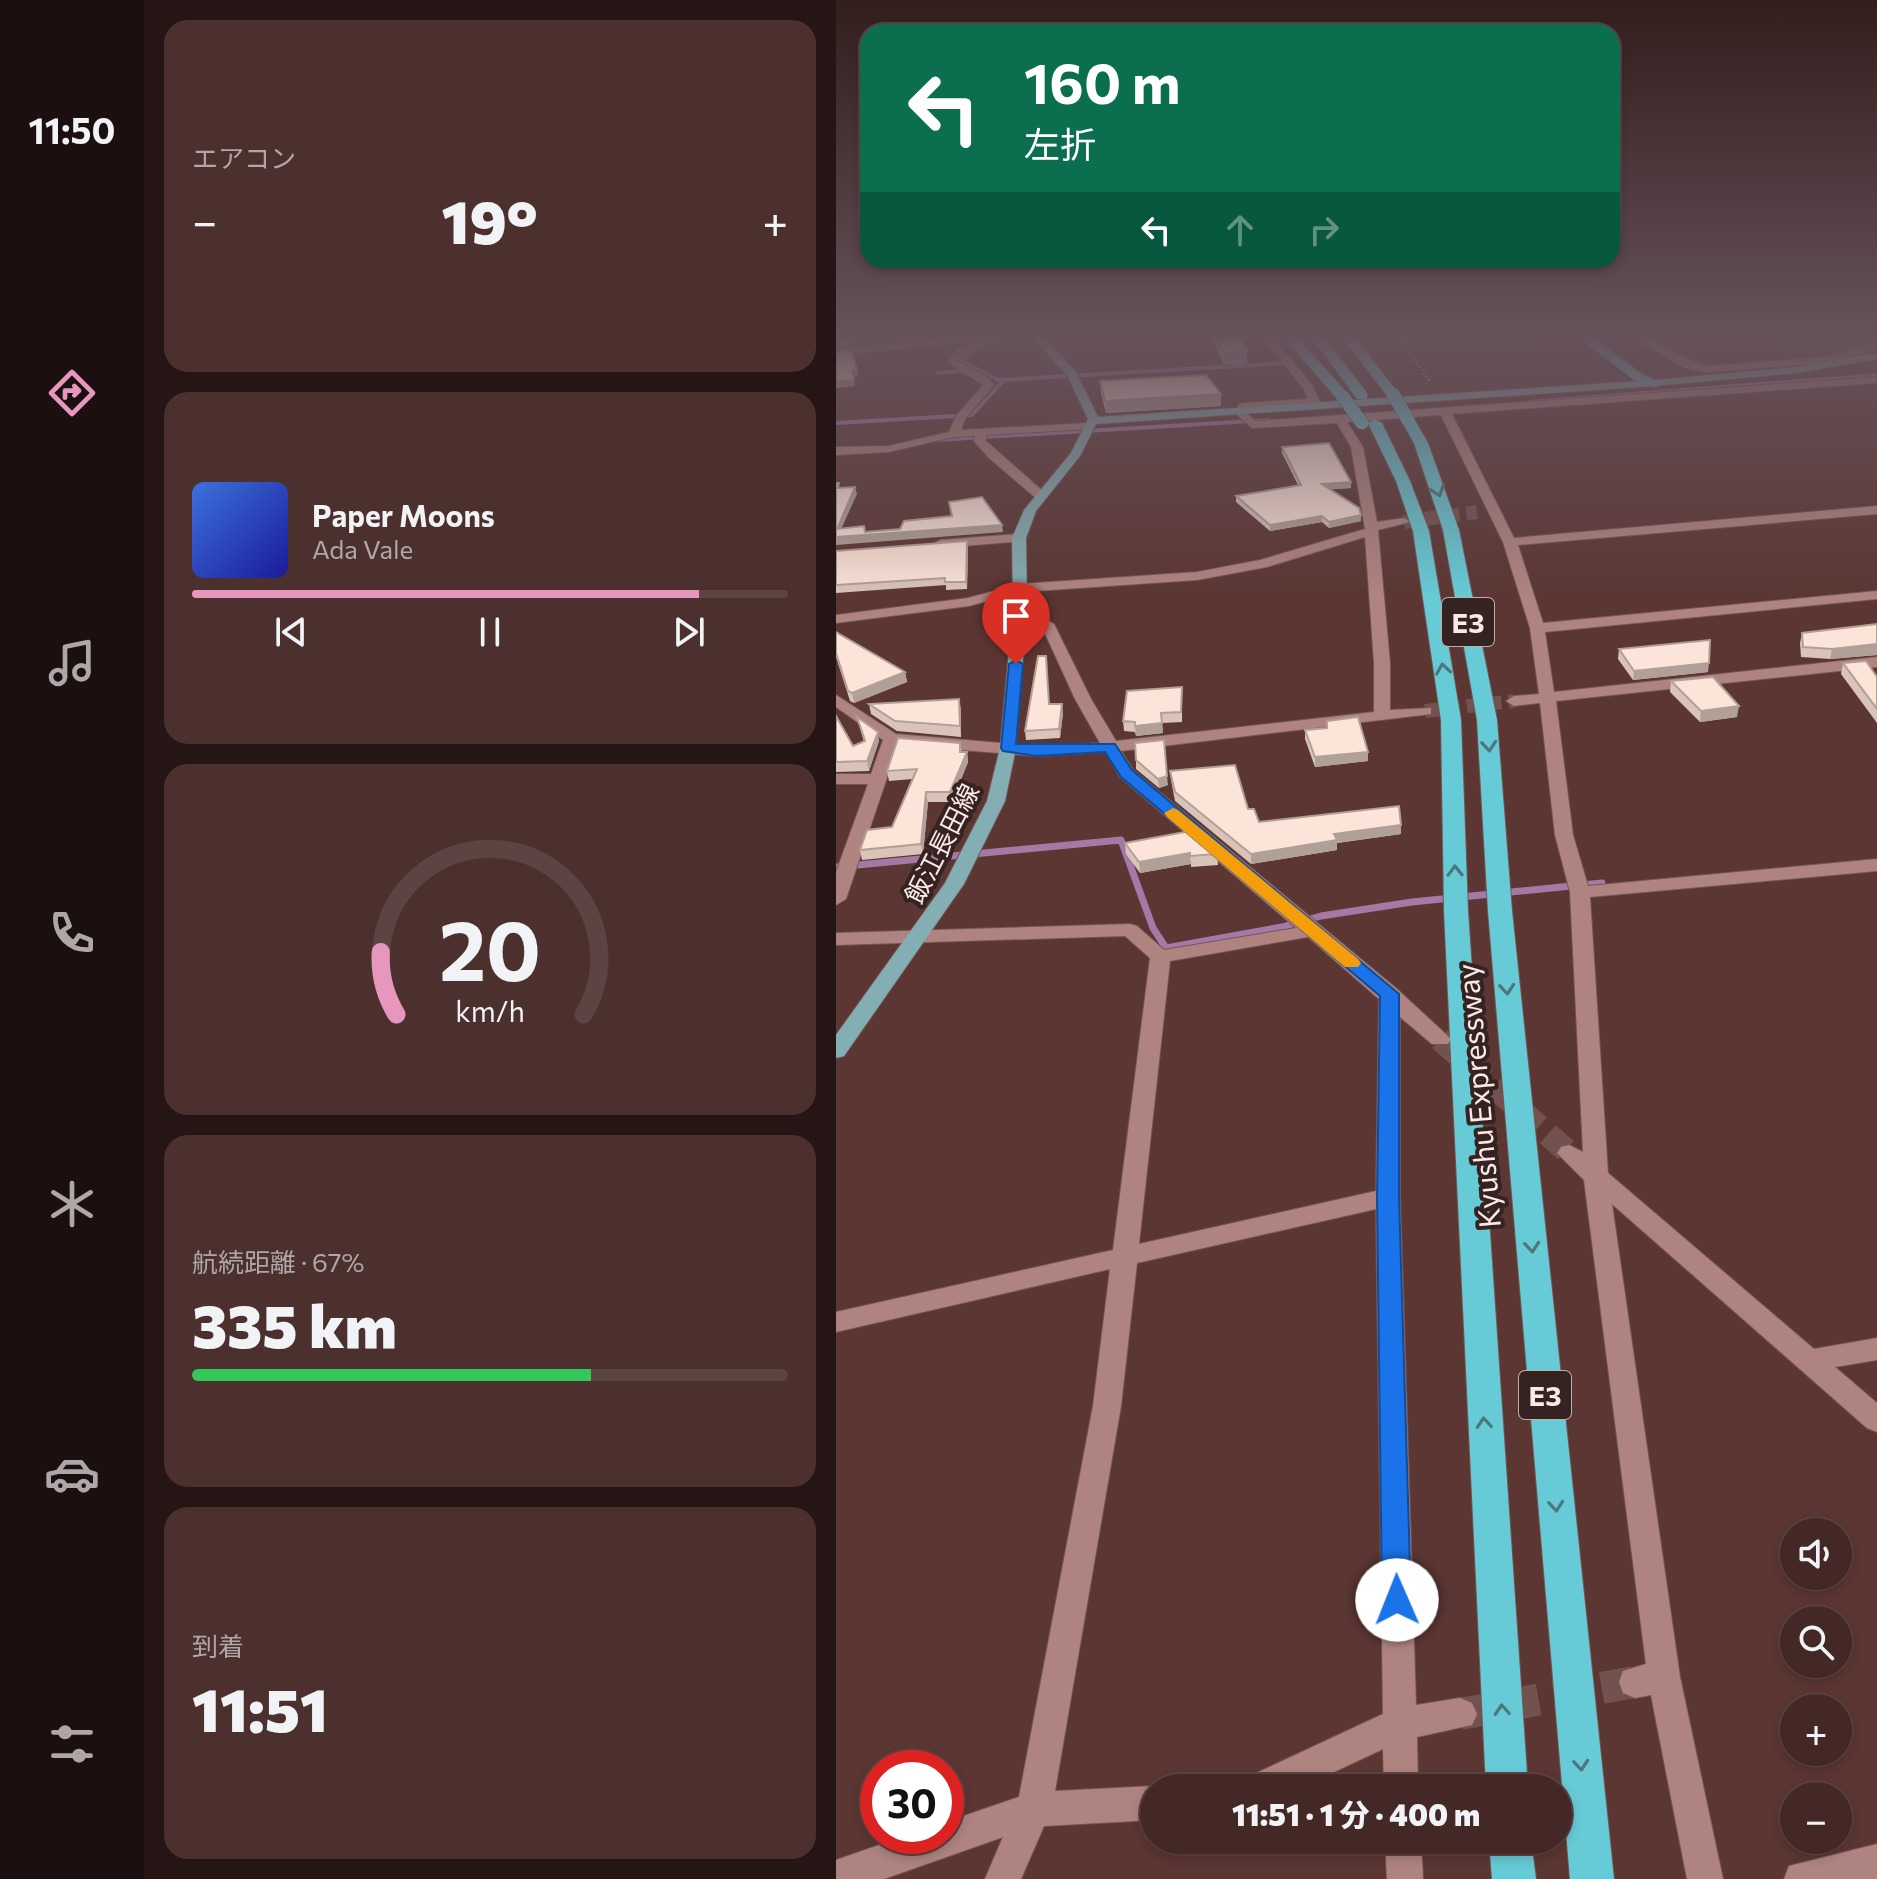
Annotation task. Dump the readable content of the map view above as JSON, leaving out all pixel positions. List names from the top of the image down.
{
  "streets": {
    "highway": ["E3", "Kyushu Expressway"],
    "main road": ["飯江長田線"]
  },
  "page": {
    "tabs": "11:50",
    "tile": [
      "エアコン",
      ["航続距離 · 67%", "335 km"],
      ["到着", "11:51"]
    ],
    "turn": ["160 m", "左折"],
    "heat": ["−", "19°", "+"],
    "song": ["Paper Moons", "Ada Vale"],
    "map_buttons": ["+", "−"],
    "limit": "30",
    "trip": "11:51 · 1 分 · 400 m",
    "gauge": ["20", "km/h"]
  }
}
